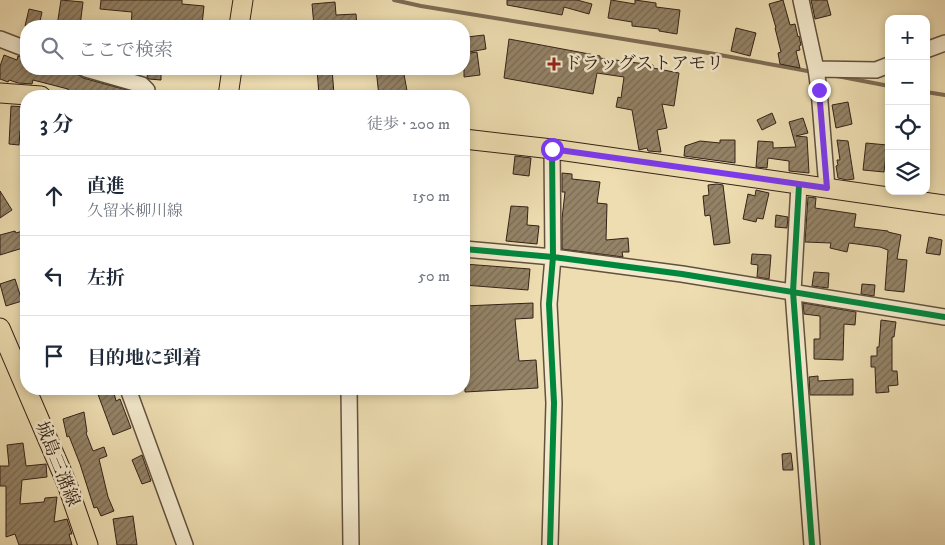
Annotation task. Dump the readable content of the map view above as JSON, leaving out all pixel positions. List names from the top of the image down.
{
  "streets": {
    "main road": ["城島三潴線"]
  },
  "places": {
    "health": ["ドラッグストアモリ"]
  },
  "page": {
    "map_buttons": ["+", "−"],
    "search": "ここで検索",
    "heading": ["3 分", "徒歩 · 200 m"],
    "list": [
      ["直進", "久留米柳川線", "150 m"],
      ["左折", "50 m"],
      "目的地に到着"
    ]
  }
}
